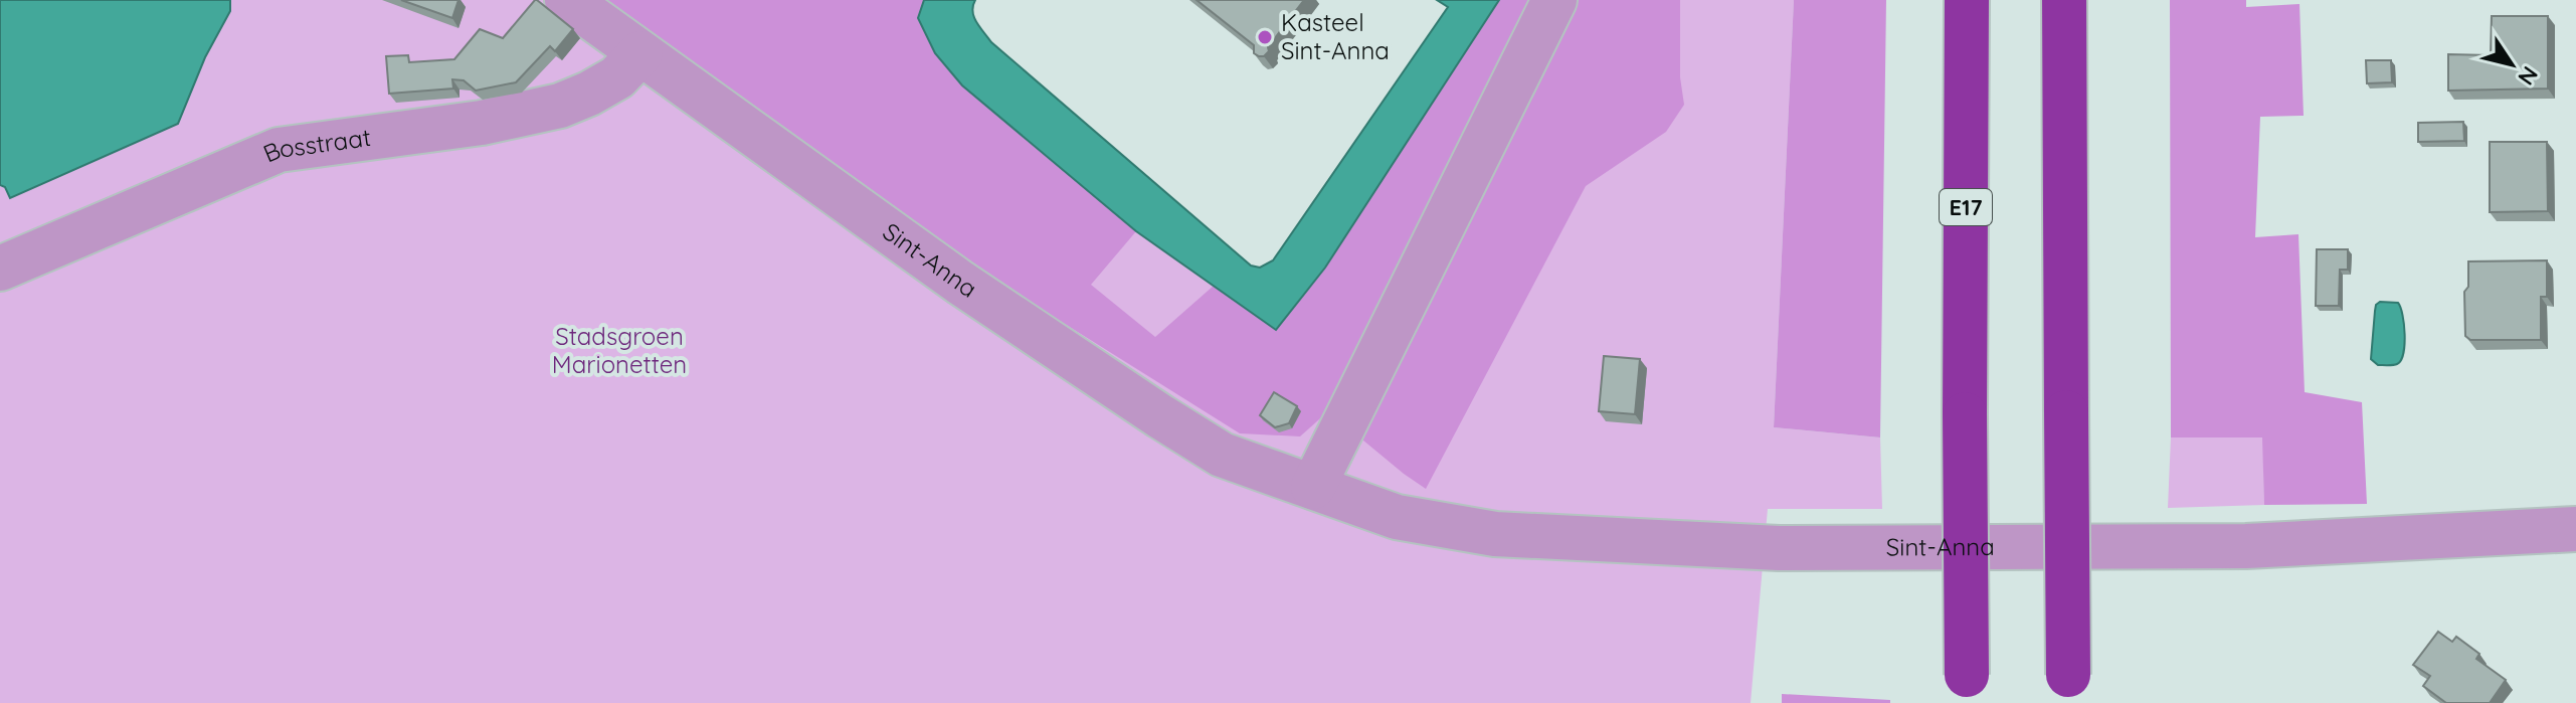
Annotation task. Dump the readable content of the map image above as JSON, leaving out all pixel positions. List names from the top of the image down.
{
  "streets": {
    "highway": ["E17"],
    "street": ["Bosstraat", "Sint-Anna"]
  },
  "crossings": [
    ["Bosstraat", "Sint-Anna"]
  ],
  "parks": ["Stadsgroen Marionetten"],
  "places": ["Kasteel Sint-Anna"],
  "north": "bottom right"
}
